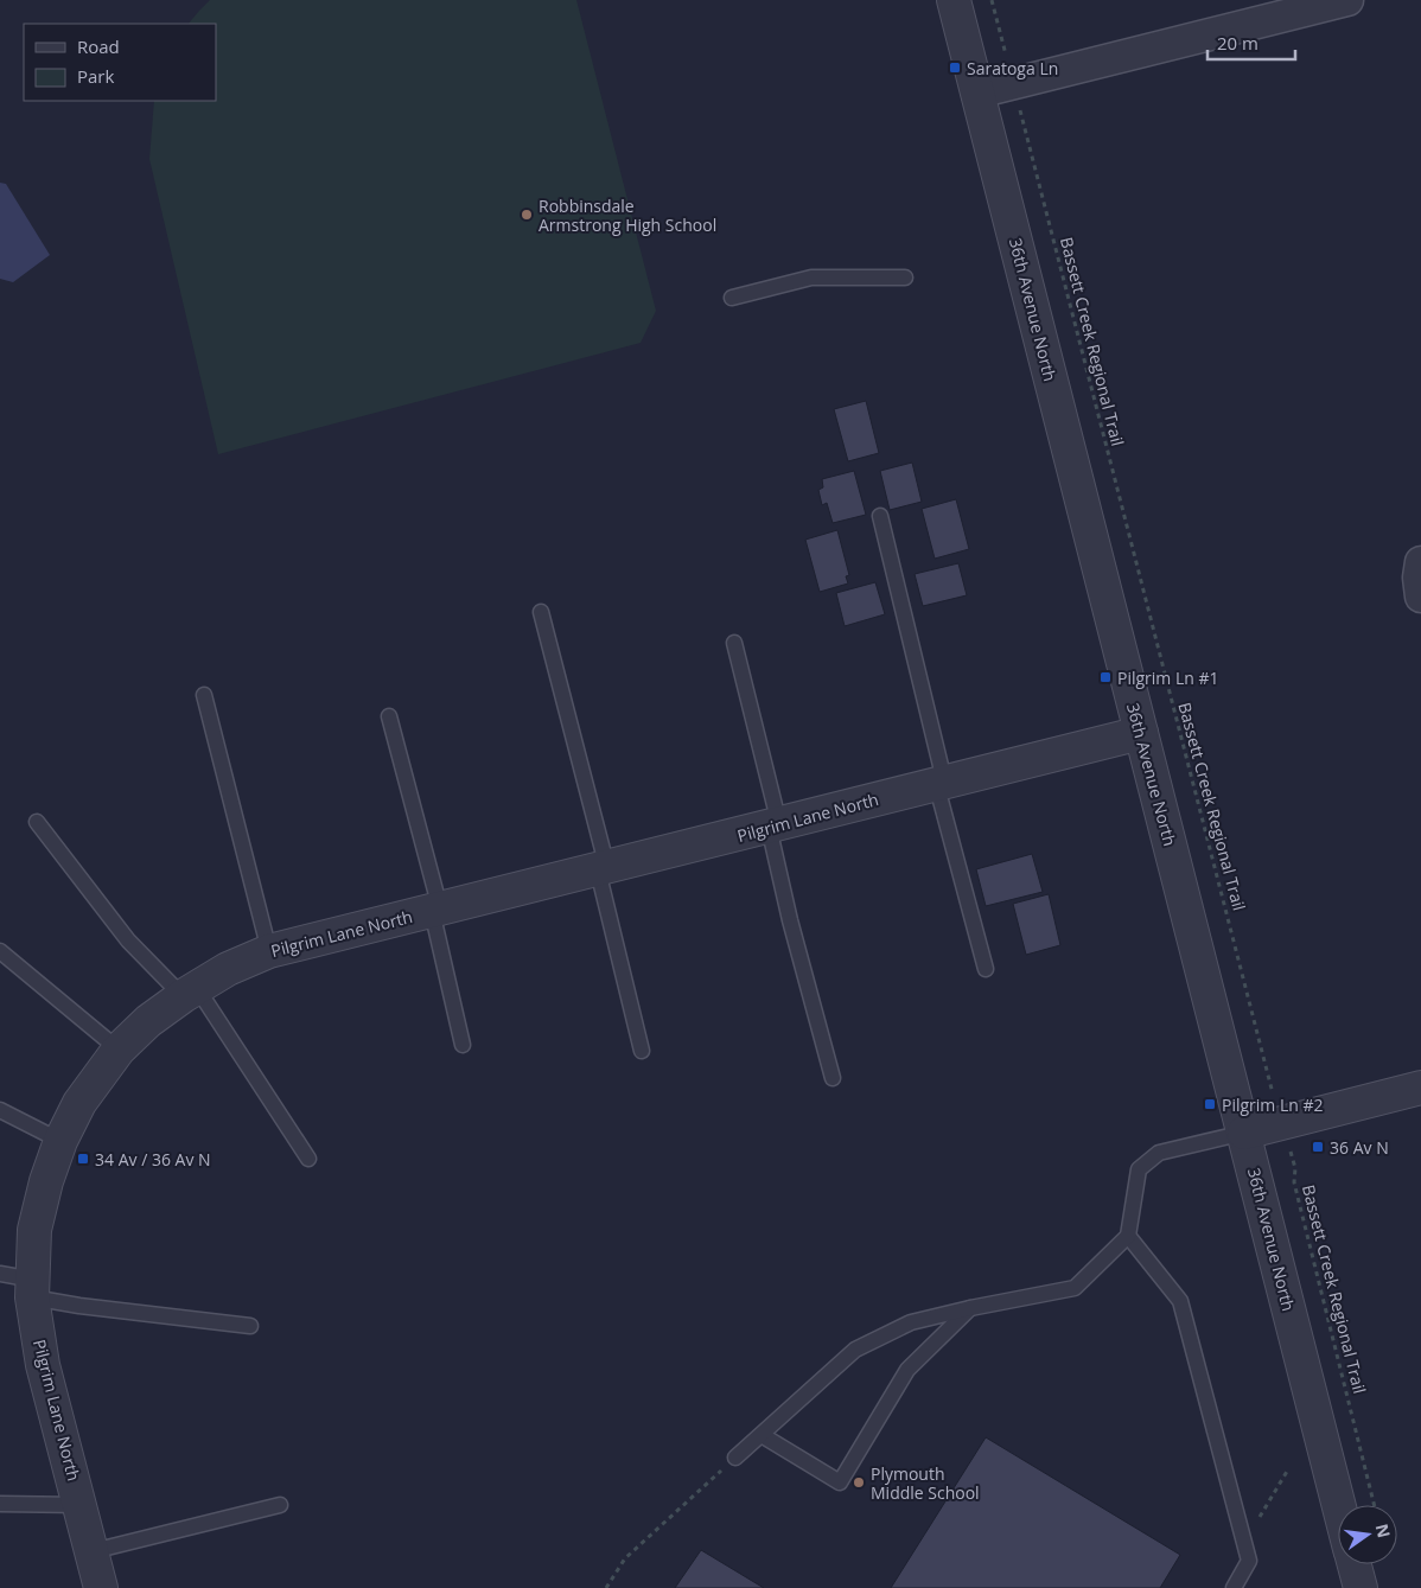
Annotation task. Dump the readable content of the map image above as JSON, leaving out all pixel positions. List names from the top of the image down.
{
  "streets": {
    "street": ["36th Avenue North", "Pilgrim Lane North"],
    "path": ["Bassett Creek Regional Trail"]
  },
  "crossings": [
    ["36th Avenue North", "Pilgrim Lane North"]
  ],
  "places": {
    "transit": [
      "Saratoga Ln",
      "Pilgrim Ln #1",
      "Pilgrim Ln #2",
      "36 Av N",
      "34 Av / 36 Av N"
    ],
    "other": ["Robbinsdale Armstrong High School", "Plymouth Middle School"]
  },
  "legend": ["Road", "Park"],
  "scale_bar": "20 m",
  "north": "right"
}
